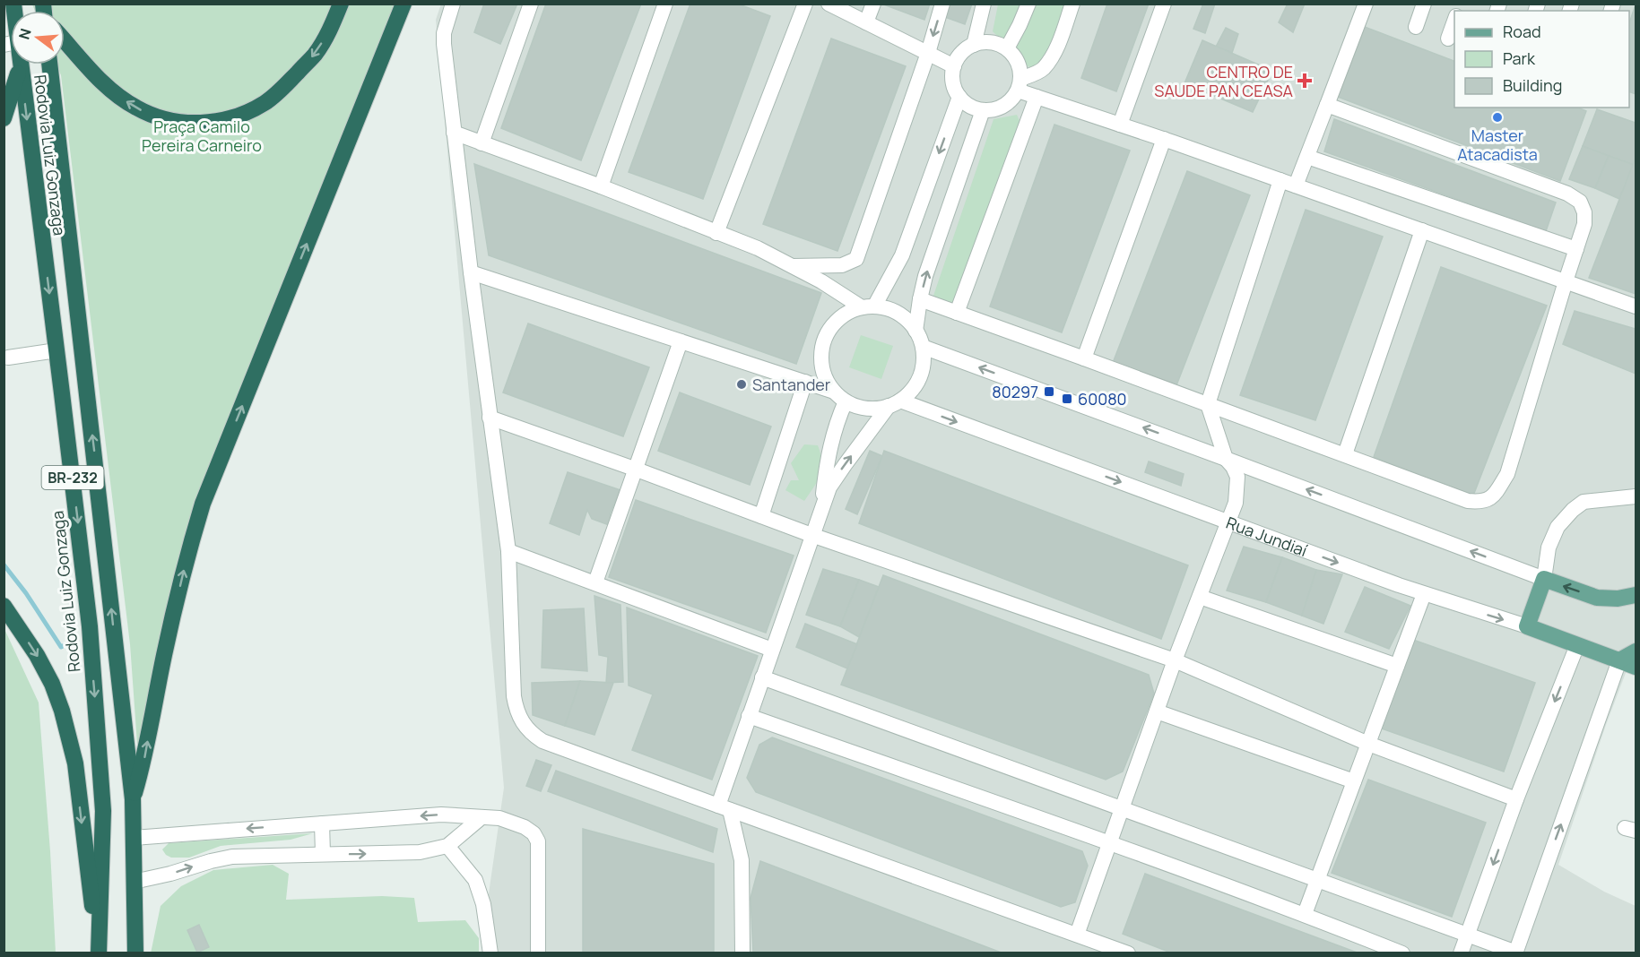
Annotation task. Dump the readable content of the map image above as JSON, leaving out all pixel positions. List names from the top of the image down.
{
  "streets": {
    "highway": ["Rodovia Luiz Gonzaga", "BR-232"],
    "main road": ["Rua Jundiaí"]
  },
  "parks": ["Praça Camilo Pereira Carneiro"],
  "places": {
    "health": ["CENTRO DE SAUDE PAN CEASA"],
    "other": ["Master Atacadista", "Santander"],
    "transit": ["80297", "60080"]
  },
  "legend": ["Road", "Park", "Building"],
  "north": "left"
}
